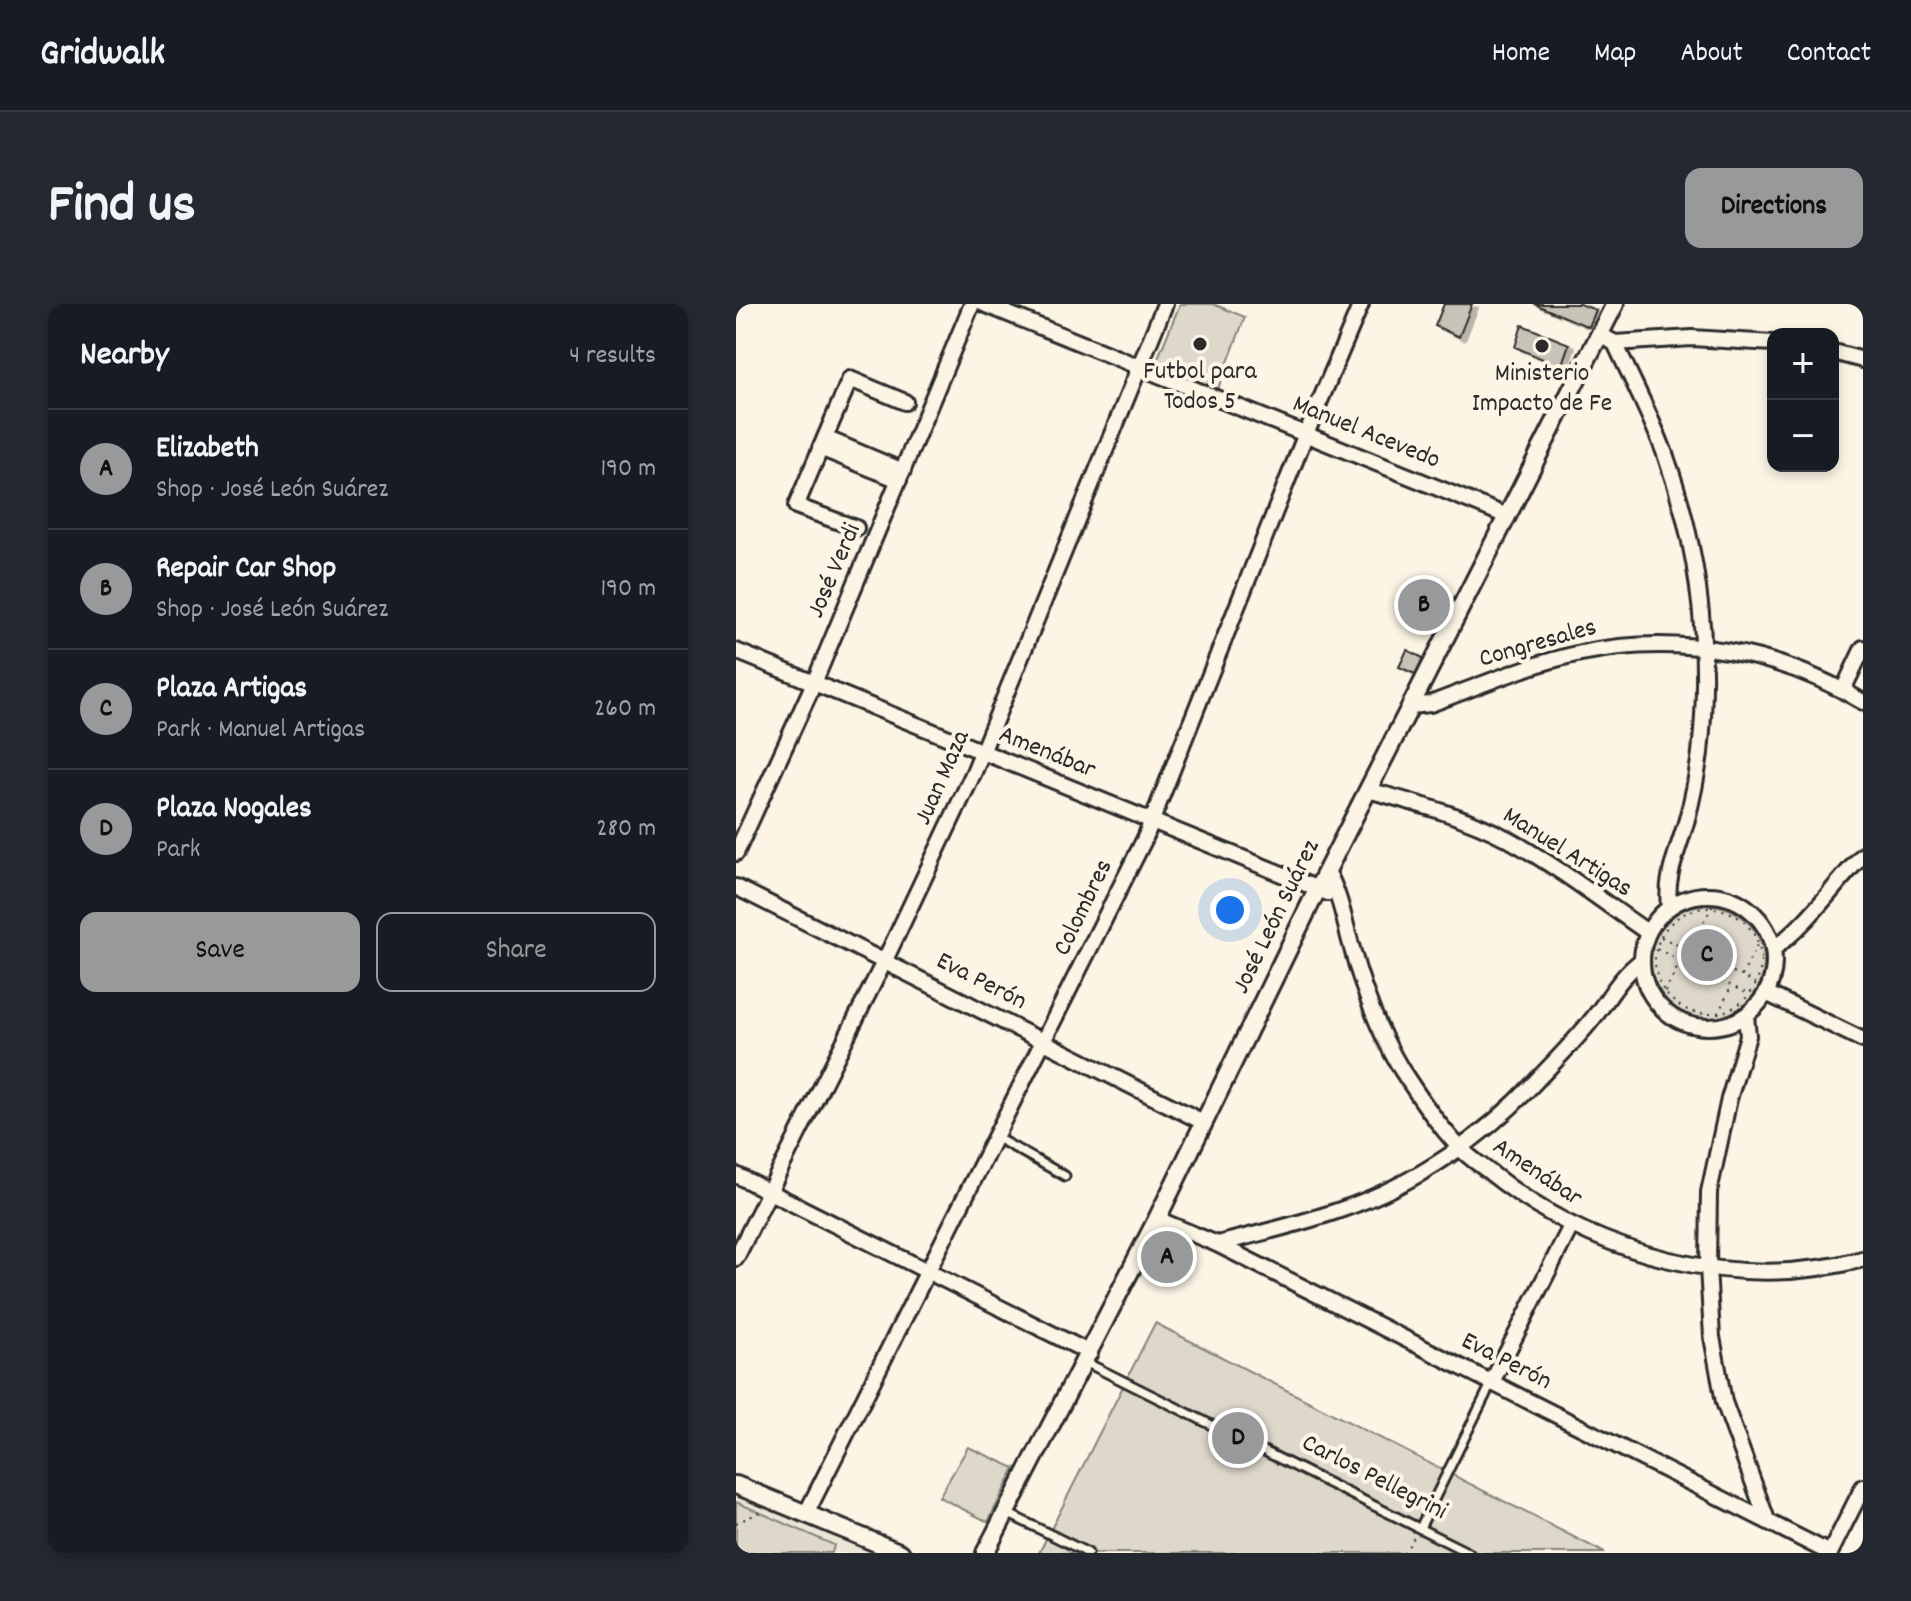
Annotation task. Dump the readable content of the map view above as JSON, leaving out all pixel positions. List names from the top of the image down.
{
  "streets": {
    "street": [
      "Manuel Acevedo",
      "José Verdi",
      "Congresales",
      "Amenábar",
      "Juan Maza",
      "Manuel Artigas",
      "Colombres",
      "José León Suárez",
      "Eva Perón",
      "Carlos Pellegrini"
    ]
  },
  "crossings": [
    ["Manuel Acevedo", "Juan Maza"],
    ["Manuel Acevedo", "Colombres"],
    ["Manuel Acevedo", "José León Suárez"],
    ["José Verdi", "Amenábar"],
    ["Congresales", "José León Suárez"],
    ["Amenábar", "Juan Maza"],
    ["Amenábar", "Colombres"],
    ["Amenábar", "José León Suárez"],
    ["Juan Maza", "Eva Perón"],
    ["Juan Maza", "Carlos Pellegrini"],
    ["Manuel Artigas", "José León Suárez"],
    ["Colombres", "Eva Perón"],
    ["Colombres", "Carlos Pellegrini"],
    ["José León Suárez", "Eva Perón"],
    ["José León Suárez", "Carlos Pellegrini"]
  ],
  "places": ["Futbol para Todos 5", "Ministerio Impacto de Fe"],
  "page": {
    "header": "Gridwalk",
    "nav": [
      "Home",
      "Map",
      "About",
      "Contact"
    ],
    "title": "Find us",
    "buttons": [
      "Directions",
      ["Save", "Share"]
    ],
    "heading": ["Nearby", "4 results"],
    "map_buttons": ["+", "−"],
    "list": [
      {
        "mark": "A",
        "name": "Elizabeth",
        "note": "Shop · José León Suárez",
        "value": "190 m"
      },
      {
        "mark": "B",
        "name": "Repair Car Shop",
        "note": "Shop · José León Suárez",
        "value": "190 m"
      },
      {
        "mark": "C",
        "name": "Plaza Artigas",
        "note": "Park · Manuel Artigas",
        "value": "260 m"
      },
      {
        "mark": "D",
        "name": "Plaza Nogales",
        "note": "Park",
        "value": "280 m"
      }
    ],
    "pins": [
      "B",
      "C",
      "A",
      "D"
    ]
  }
}
